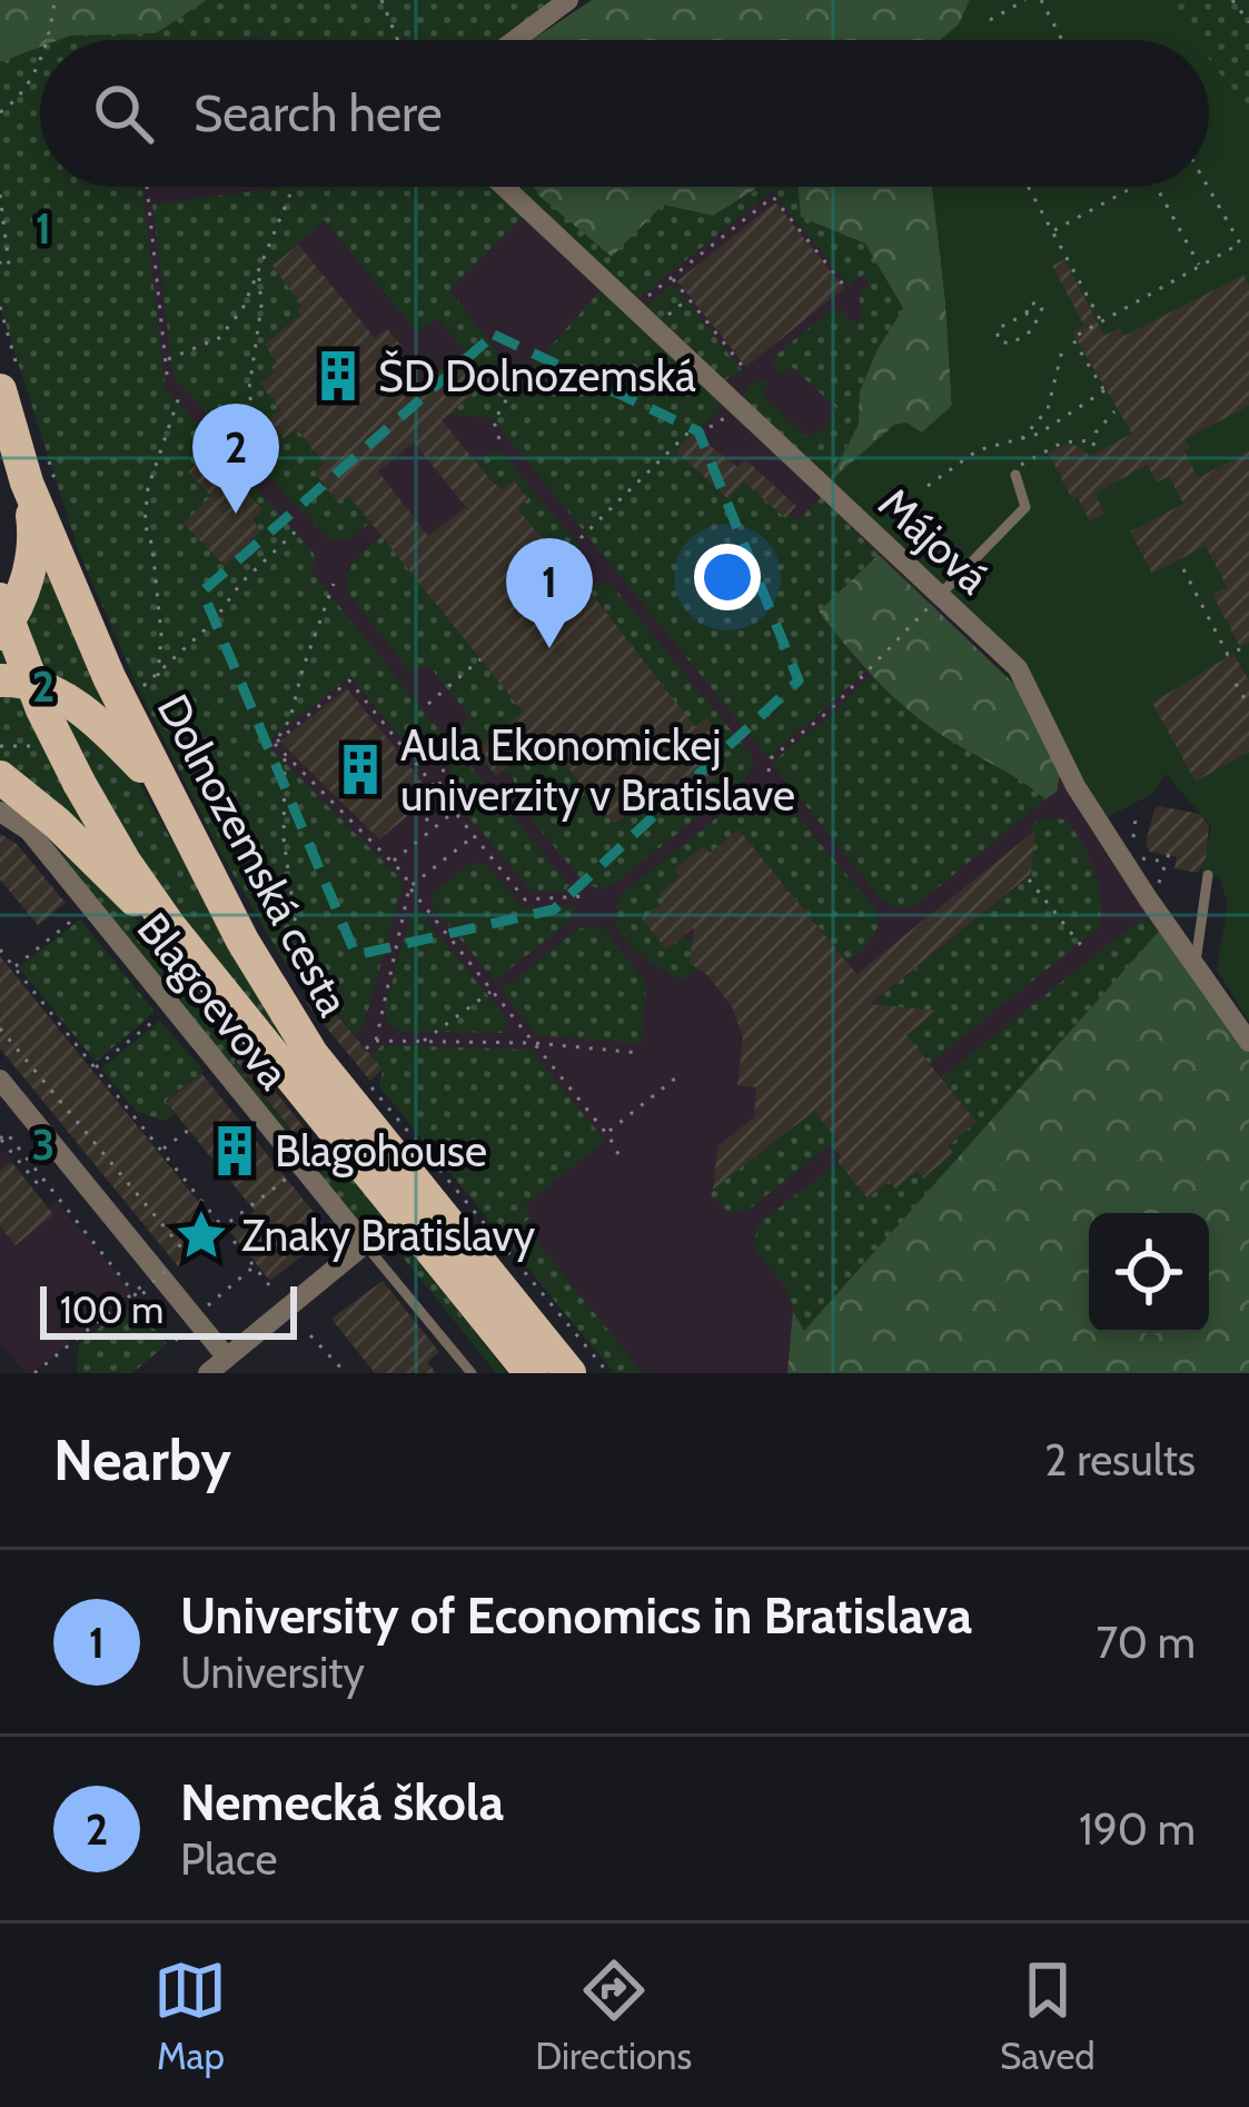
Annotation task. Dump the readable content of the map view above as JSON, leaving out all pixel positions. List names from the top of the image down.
{
  "streets": {
    "main road": ["Dolnozemská cesta"],
    "street": ["Májová", "Blagoevova"]
  },
  "places": {
    "building": ["ŠD Dolnozemská", "Aula Ekonomickej univerzity v Bratislave", "Blagohouse"],
    "place": ["Znaky Bratislavy"]
  },
  "scale_bar": "100 m",
  "page": {
    "search": "Search here",
    "pins": ["2", "1"],
    "scale": "100 m",
    "heading": ["Nearby", "2 results"],
    "list": [
      {
        "mark": "1",
        "name": "University of Economics in Bratislava",
        "note": "University",
        "value": "70 m"
      },
      {
        "mark": "2",
        "name": "Nemecká škola",
        "note": "Place",
        "value": "190 m"
      }
    ],
    "nav": ["Map", "Directions", "Saved"]
  },
  "grid": {
    "rows": ["1", "2", "3"]
  }
}
